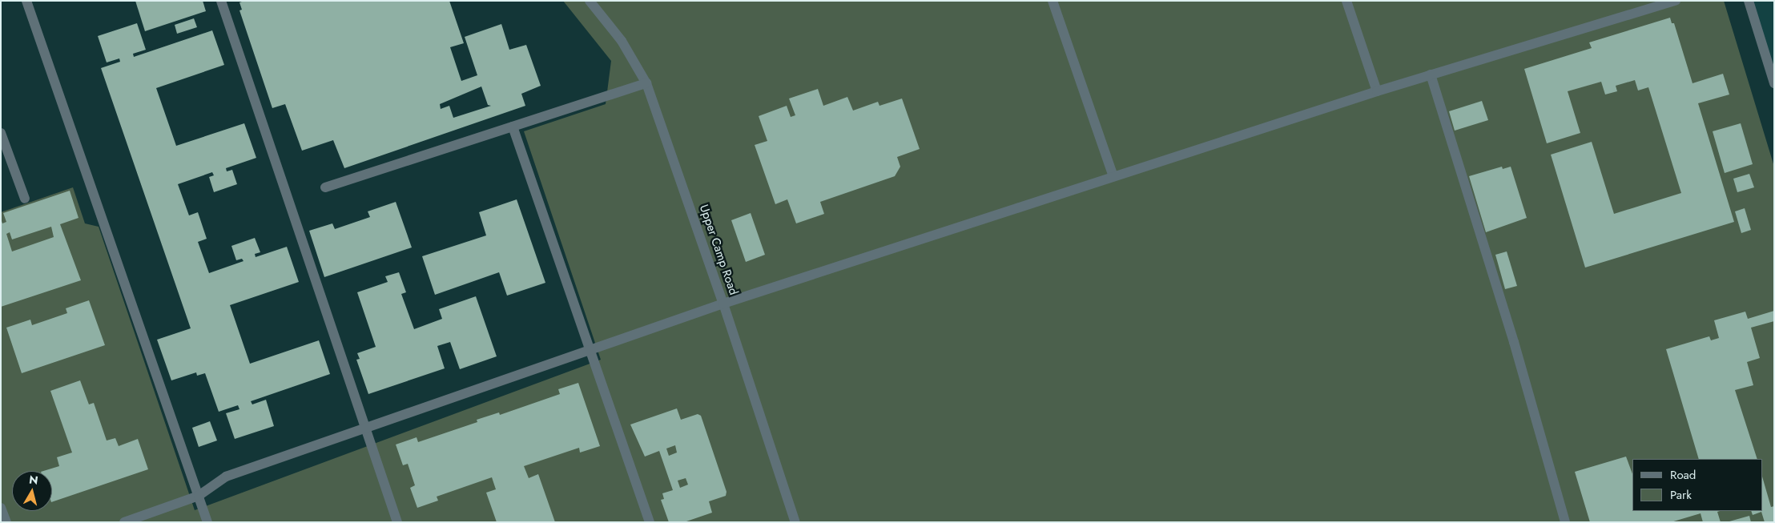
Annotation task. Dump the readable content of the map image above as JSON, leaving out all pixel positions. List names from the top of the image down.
{
  "streets": {
    "street": ["Upper Camp Road"]
  },
  "legend": ["Road", "Park"],
  "north": "top"
}
